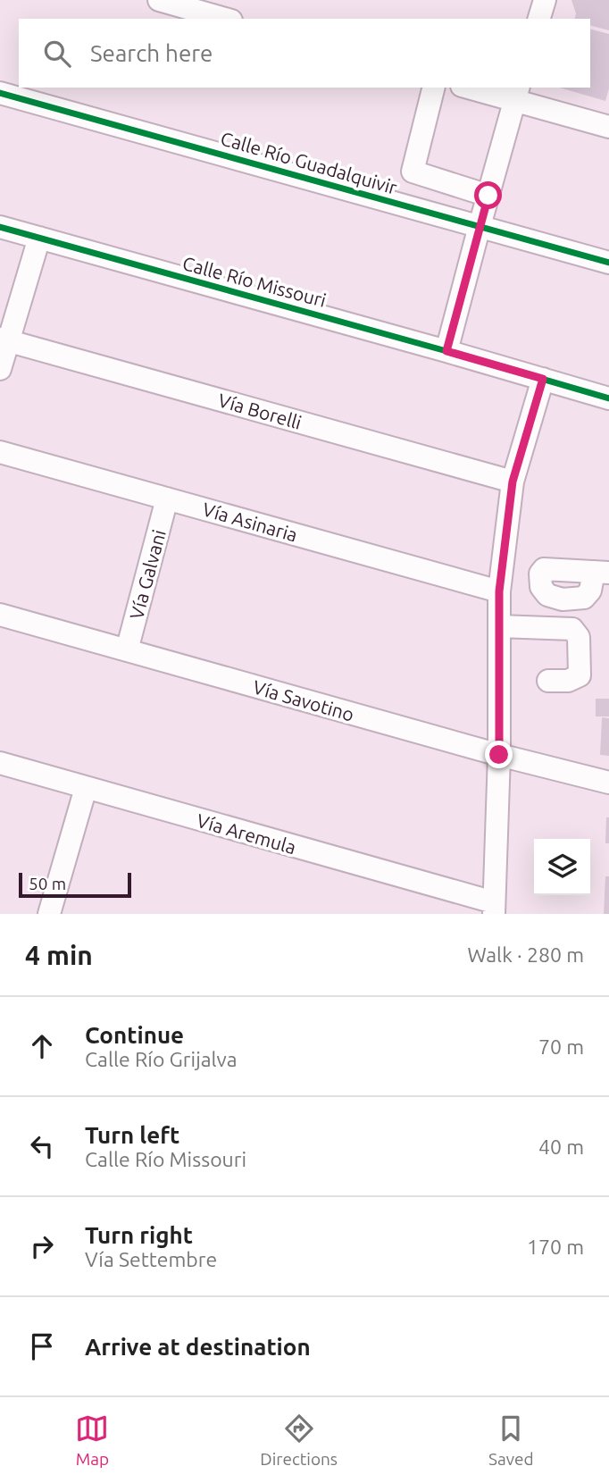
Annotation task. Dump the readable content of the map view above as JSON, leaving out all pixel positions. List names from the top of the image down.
{
  "streets": {
    "street": [
      "Calle Río Guadalquivir",
      "Calle Río Missouri",
      "Vía Borelli",
      "Vía Asinaria",
      "Vía Galvani",
      "Vía Savotino",
      "Vía Aremula"
    ]
  },
  "crossings": [
    ["Vía Asinaria", "Vía Galvani"],
    ["Vía Galvani", "Vía Savotino"]
  ],
  "scale_bar": "50 m",
  "page": {
    "search": "Search here",
    "scale": "50 m",
    "heading": ["4 min", "Walk · 280 m"],
    "list": [
      ["Continue", "Calle Río Grijalva", "70 m"],
      ["Turn left", "Calle Río Missouri", "40 m"],
      ["Turn right", "Vía Settembre", "170 m"],
      "Arrive at destination"
    ],
    "nav": ["Map", "Directions", "Saved"]
  }
}
